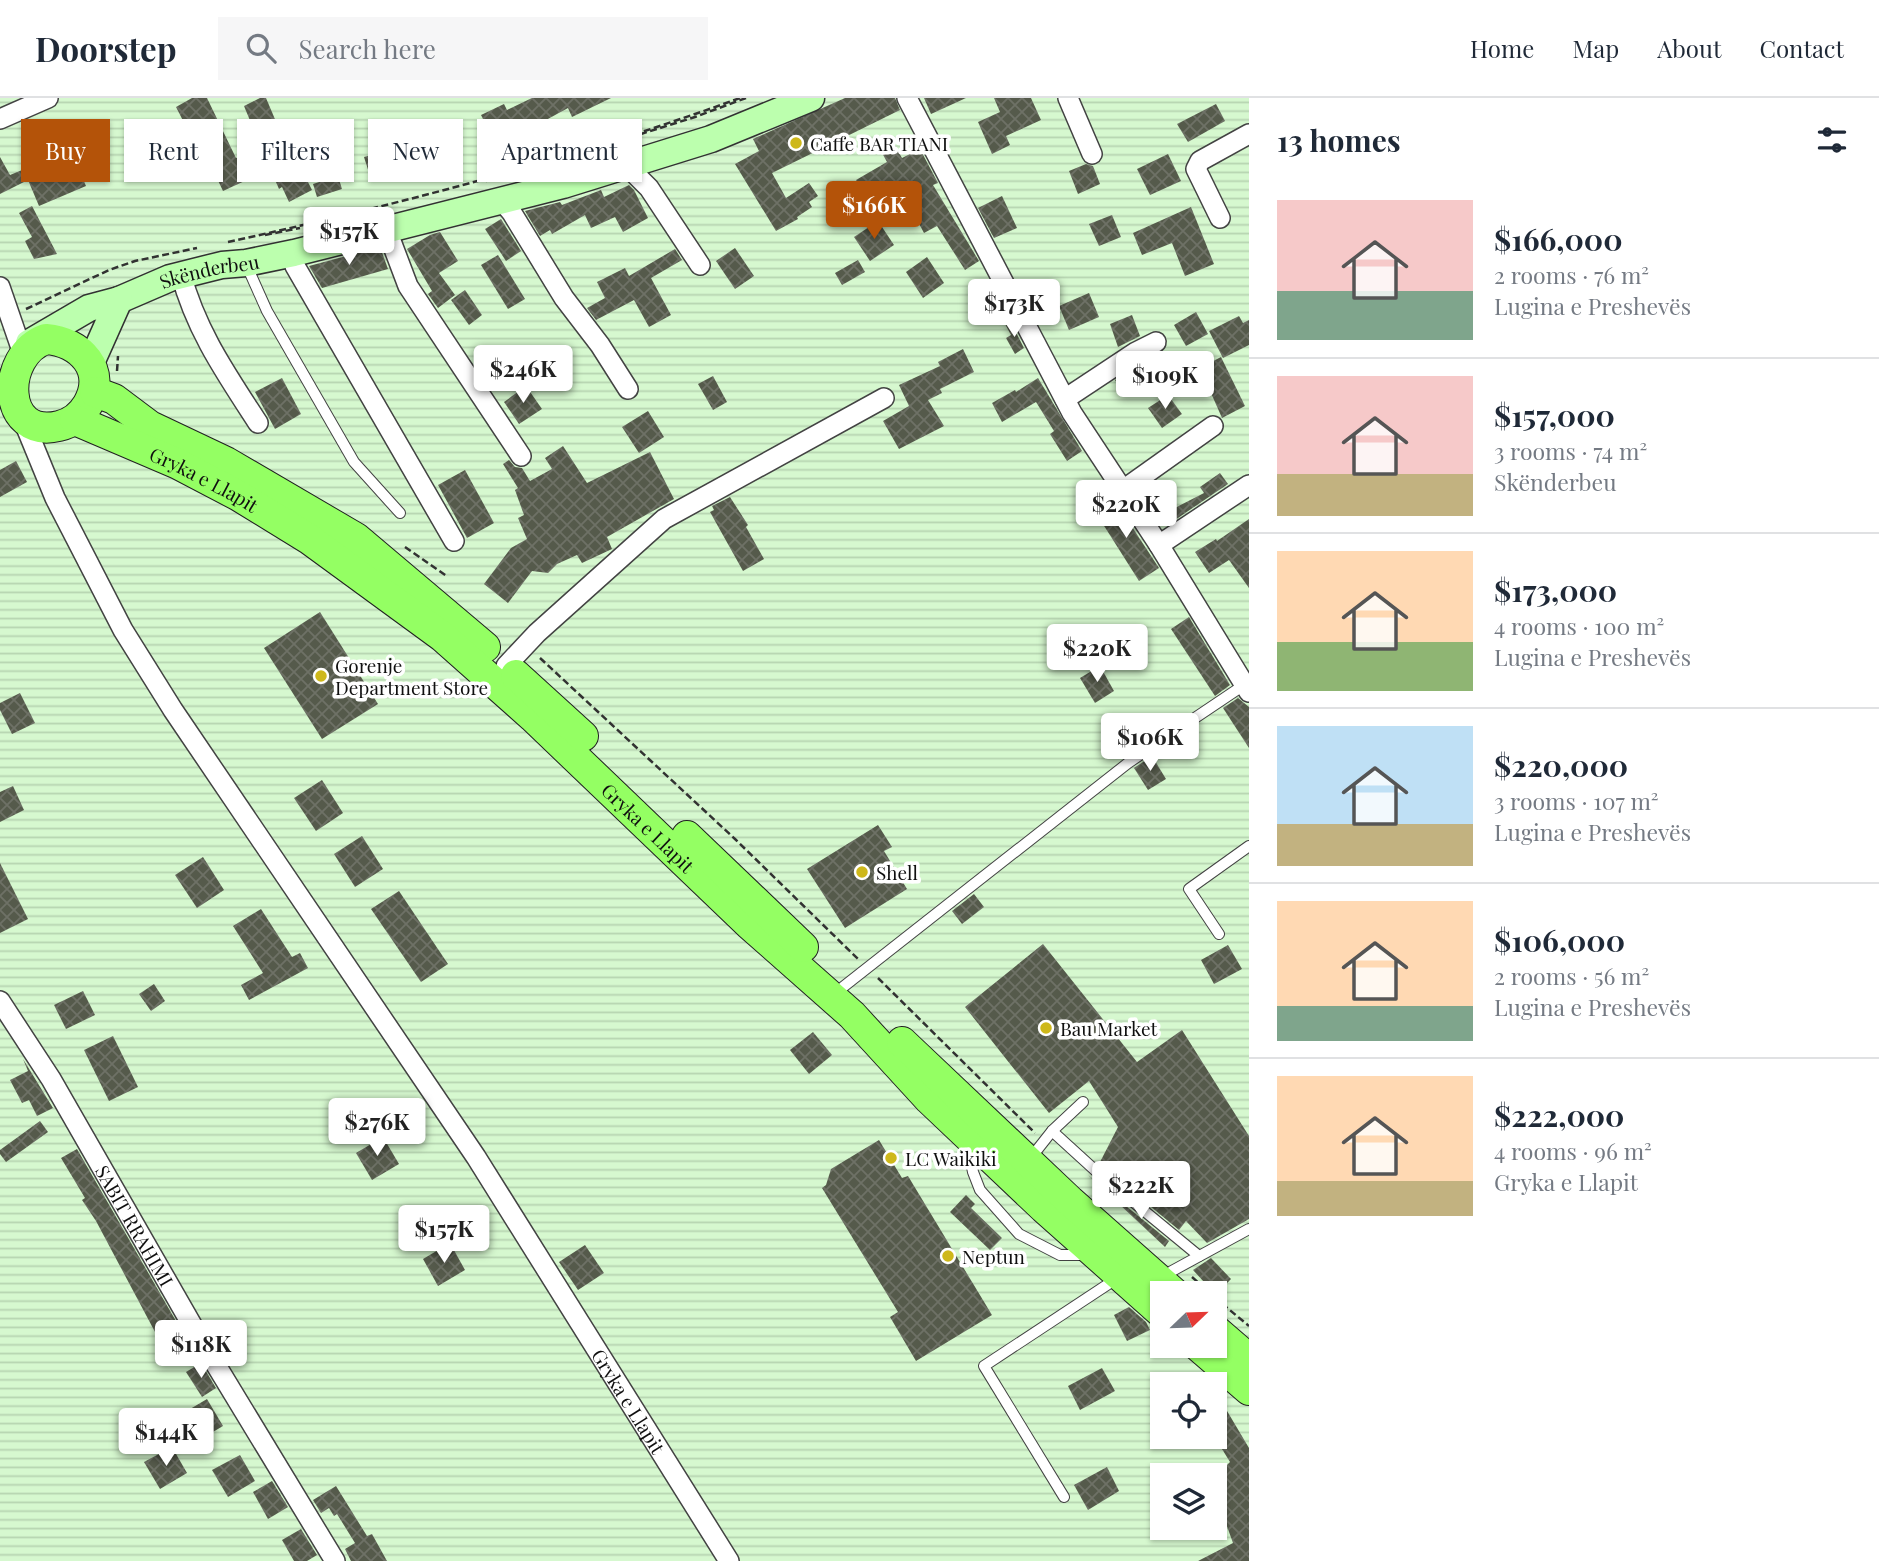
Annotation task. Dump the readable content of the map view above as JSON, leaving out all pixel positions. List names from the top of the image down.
{
  "streets": {
    "main road": ["Skënderbeu", "Gryka e Llapit"],
    "street": ["SABIT RRAHIMI"]
  },
  "crossings": [
    ["Skënderbeu", "Gryka e Llapit"]
  ],
  "places": [
    "Caffe BAR TIANI",
    "Gorenje Department Store",
    "Shell",
    "Bau Market",
    "LC Waikiki",
    "Neptun"
  ],
  "north": "top right",
  "page": {
    "header": "Doorstep",
    "search": "Search here",
    "nav": [
      "Home",
      "Map",
      "About",
      "Contact"
    ],
    "heading": "13 homes",
    "chip": [
      "Buy",
      "Rent",
      "Filters",
      "New",
      "Apartment"
    ],
    "price": [
      "$166K",
      "$157K",
      "$173K",
      "$246K",
      "$109K",
      "$220K",
      "$220K",
      "$106K",
      "$276K",
      "$222K",
      "$157K",
      "$118K",
      "$144K"
    ],
    "list": [
      {
        "name": "$166,000",
        "note": "2 rooms · 76 m² · Lugina e Preshevës"
      },
      {
        "name": "$157,000",
        "note": "3 rooms · 74 m² · Skënderbeu"
      },
      {
        "name": "$173,000",
        "note": "4 rooms · 100 m² · Lugina e Preshevës"
      },
      {
        "name": "$220,000",
        "note": "3 rooms · 107 m² · Lugina e Preshevës"
      },
      {
        "name": "$106,000",
        "note": "2 rooms · 56 m² · Lugina e Preshevës"
      },
      {
        "name": "$222,000",
        "note": "4 rooms · 96 m² · Gryka e Llapit"
      }
    ]
  }
}
